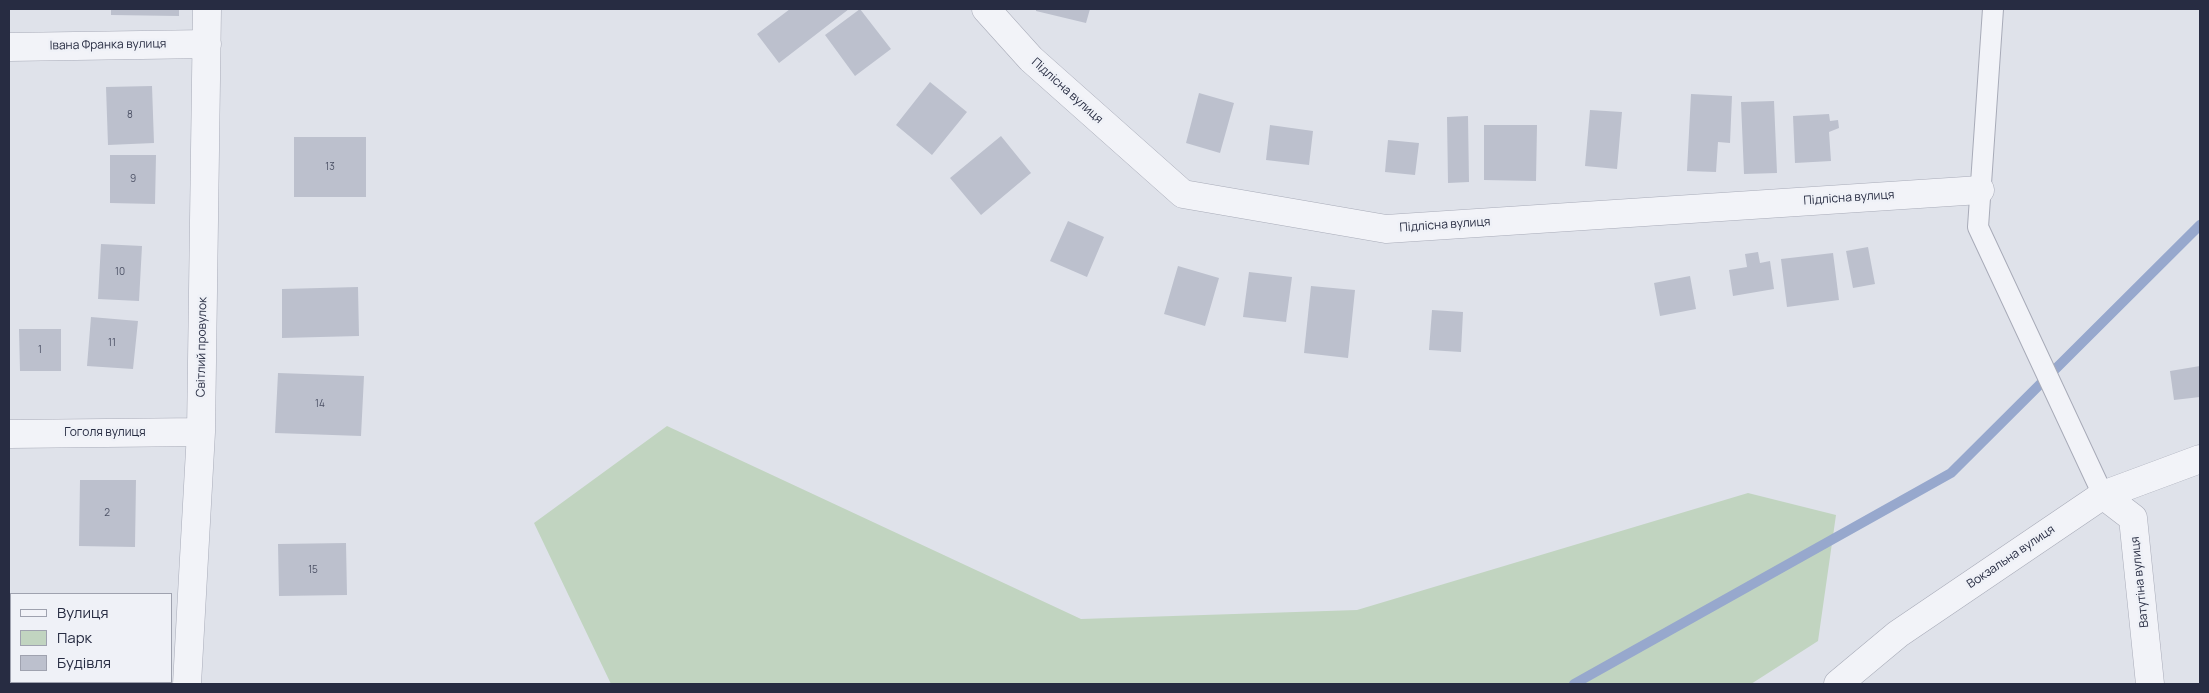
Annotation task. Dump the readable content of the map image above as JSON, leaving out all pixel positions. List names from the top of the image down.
{
  "streets": {
    "street": [
      "Івана Франка вулиця",
      "Підлісна вулиця",
      "Світлий провулок",
      "Гоголя вулиця",
      "Вокзальна вулиця",
      "Ватутіна вулиця"
    ]
  },
  "crossings": [
    ["Івана Франка вулиця", "Світлий провулок"],
    ["Світлий провулок", "Гоголя вулиця"],
    ["Вокзальна вулиця", "Ватутіна вулиця"]
  ],
  "house_numbers": [
    "8",
    "13",
    "9",
    "10",
    "11",
    "1",
    "14",
    "2",
    "15"
  ],
  "legend": ["Вулиця", "Парк", "Будівля"]
}
